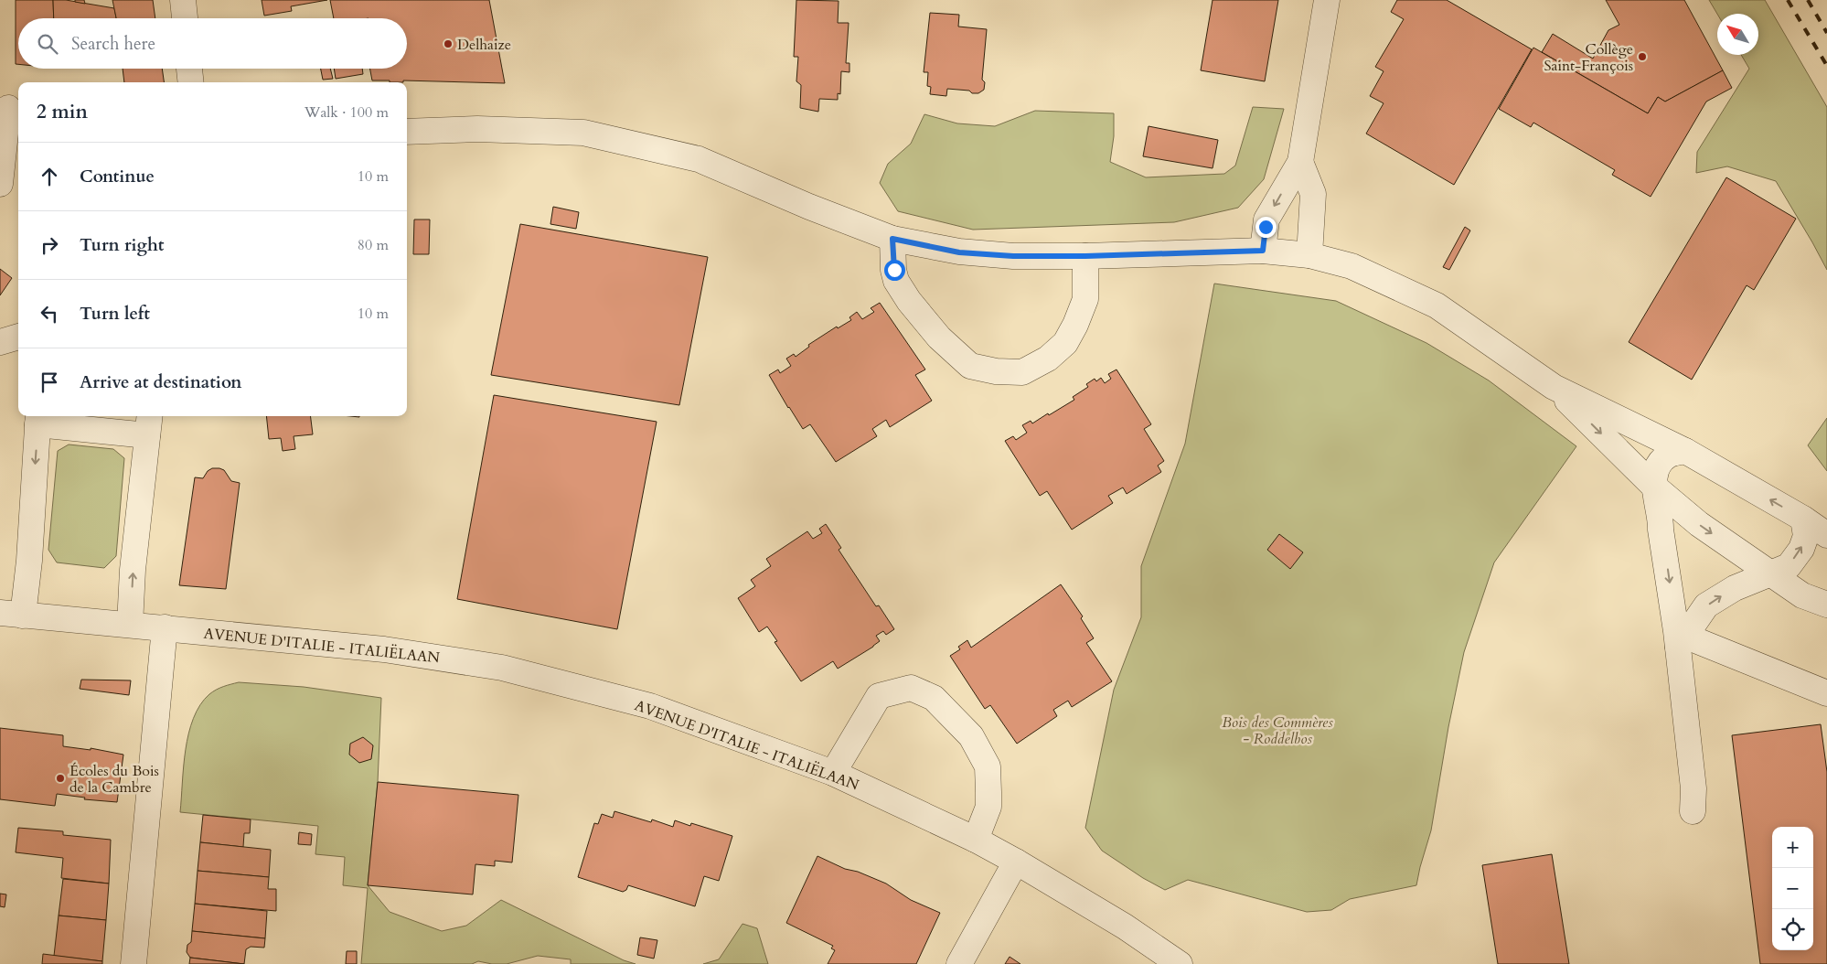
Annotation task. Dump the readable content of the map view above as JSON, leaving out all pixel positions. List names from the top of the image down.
{
  "streets": {
    "street": ["AVENUE D'ITALIE - ITALIËLAAN"]
  },
  "parks": ["Bois des Commères - Roddelbos"],
  "places": ["Delhaize", "Collège Saint-François", "Écoles du Bois de la Cambre"],
  "north": "top left",
  "page": {
    "search": "Search here",
    "heading": ["2 min", "Walk · 100 m"],
    "list": [
      ["Continue", "10 m"],
      ["Turn right", "80 m"],
      ["Turn left", "10 m"],
      "Arrive at destination"
    ],
    "map_buttons": ["+", "−"]
  }
}
